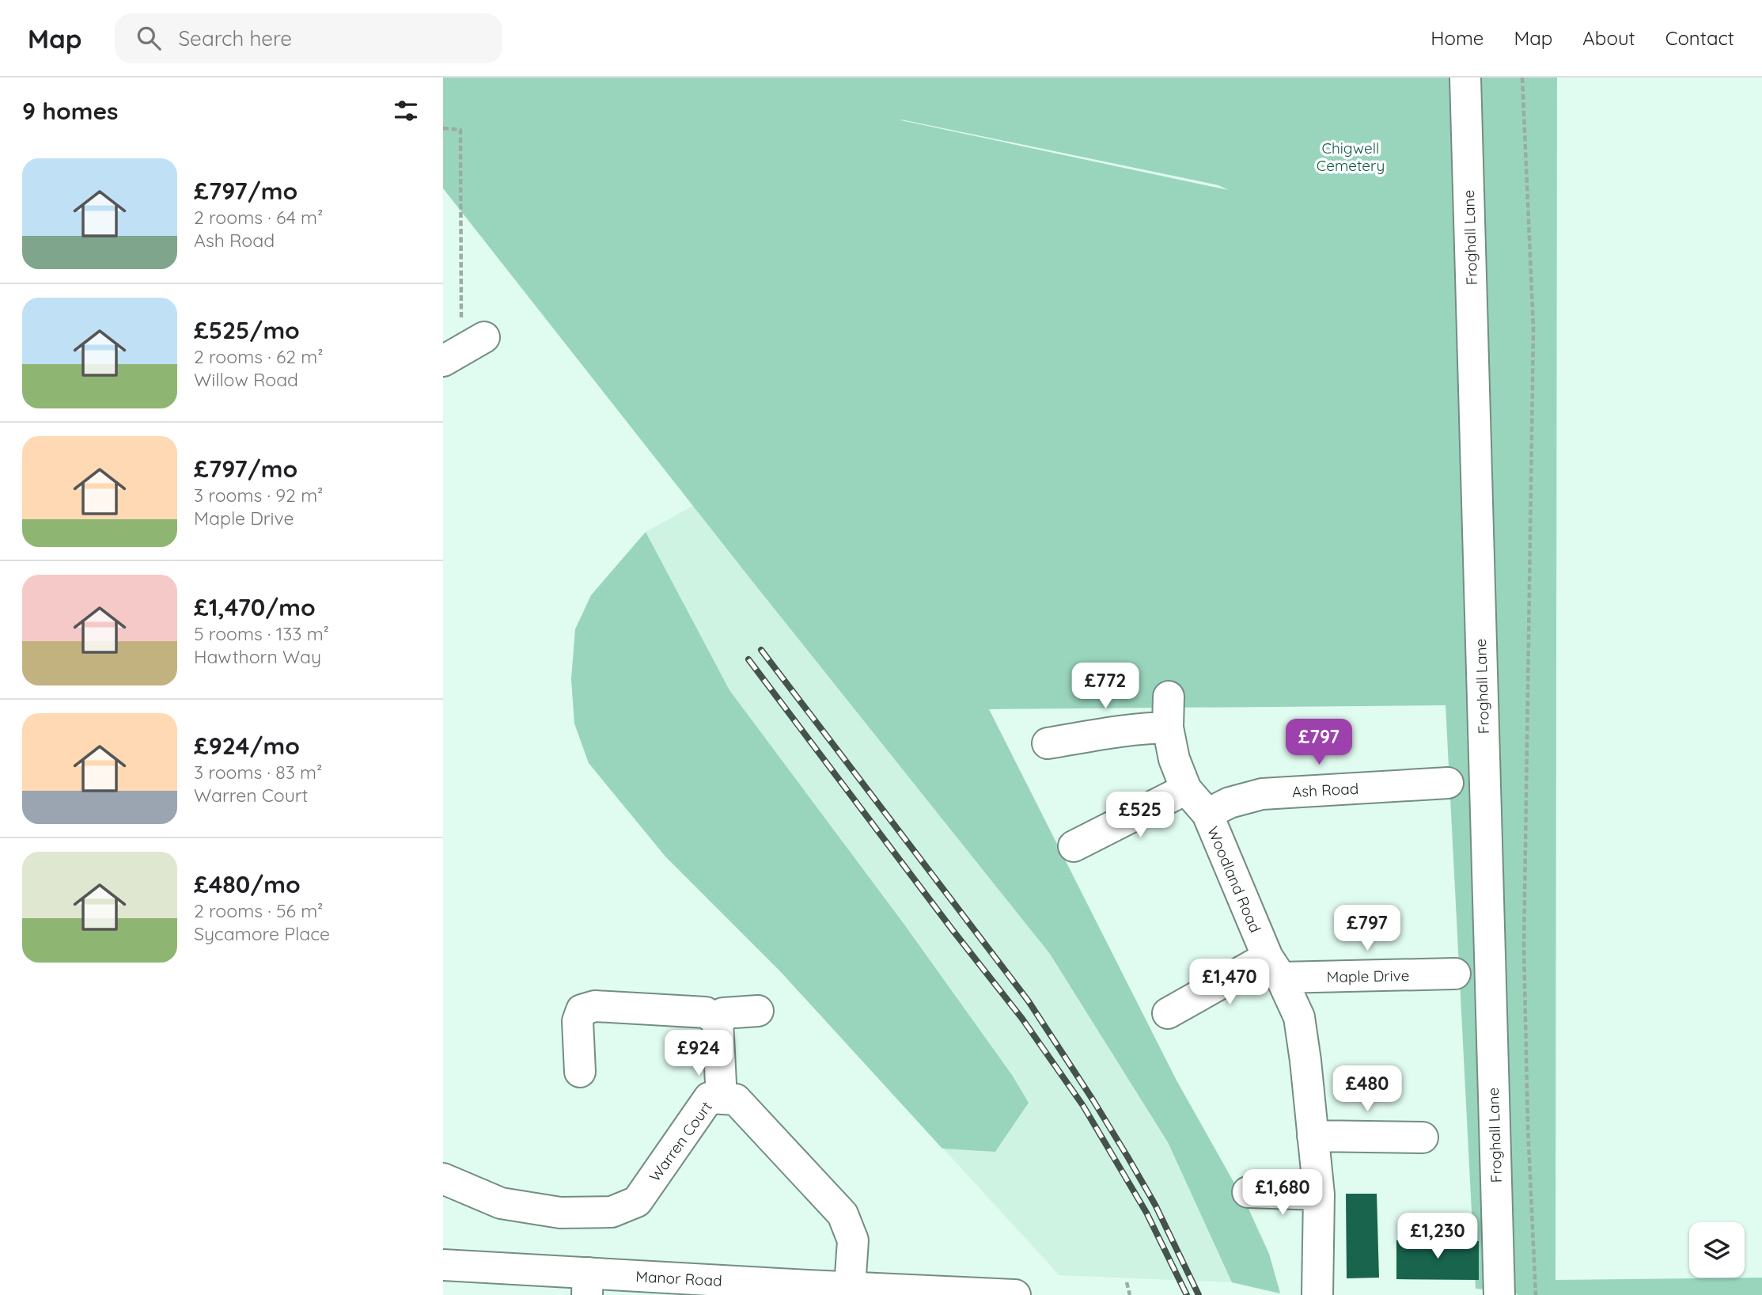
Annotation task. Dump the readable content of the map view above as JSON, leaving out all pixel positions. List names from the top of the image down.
{
  "streets": {
    "street": [
      "Froghall Lane",
      "Ash Road",
      "Woodland Road",
      "Maple Drive",
      "Warren Court",
      "Manor Road"
    ]
  },
  "crossings": [
    ["Ash Road", "Woodland Road"],
    ["Woodland Road", "Maple Drive"],
    ["Warren Court", "Manor Road"]
  ],
  "parks": ["Chigwell Cemetery"],
  "page": {
    "header": "Map",
    "search": "Search here",
    "nav": [
      "Home",
      "Map",
      "About",
      "Contact"
    ],
    "heading": "9 homes",
    "list": [
      {
        "name": "£797/mo",
        "note": "2 rooms · 64 m² · Ash Road"
      },
      {
        "name": "£525/mo",
        "note": "2 rooms · 62 m² · Willow Road"
      },
      {
        "name": "£797/mo",
        "note": "3 rooms · 92 m² · Maple Drive"
      },
      {
        "name": "£1,470/mo",
        "note": "5 rooms · 133 m² · Hawthorn Way"
      },
      {
        "name": "£924/mo",
        "note": "3 rooms · 83 m² · Warren Court"
      },
      {
        "name": "£480/mo",
        "note": "2 rooms · 56 m² · Sycamore Place"
      }
    ],
    "price": [
      "£772",
      "£797",
      "£525",
      "£797",
      "£1,470",
      "£924",
      "£480",
      "£1,680",
      "£1,230"
    ]
  }
}
